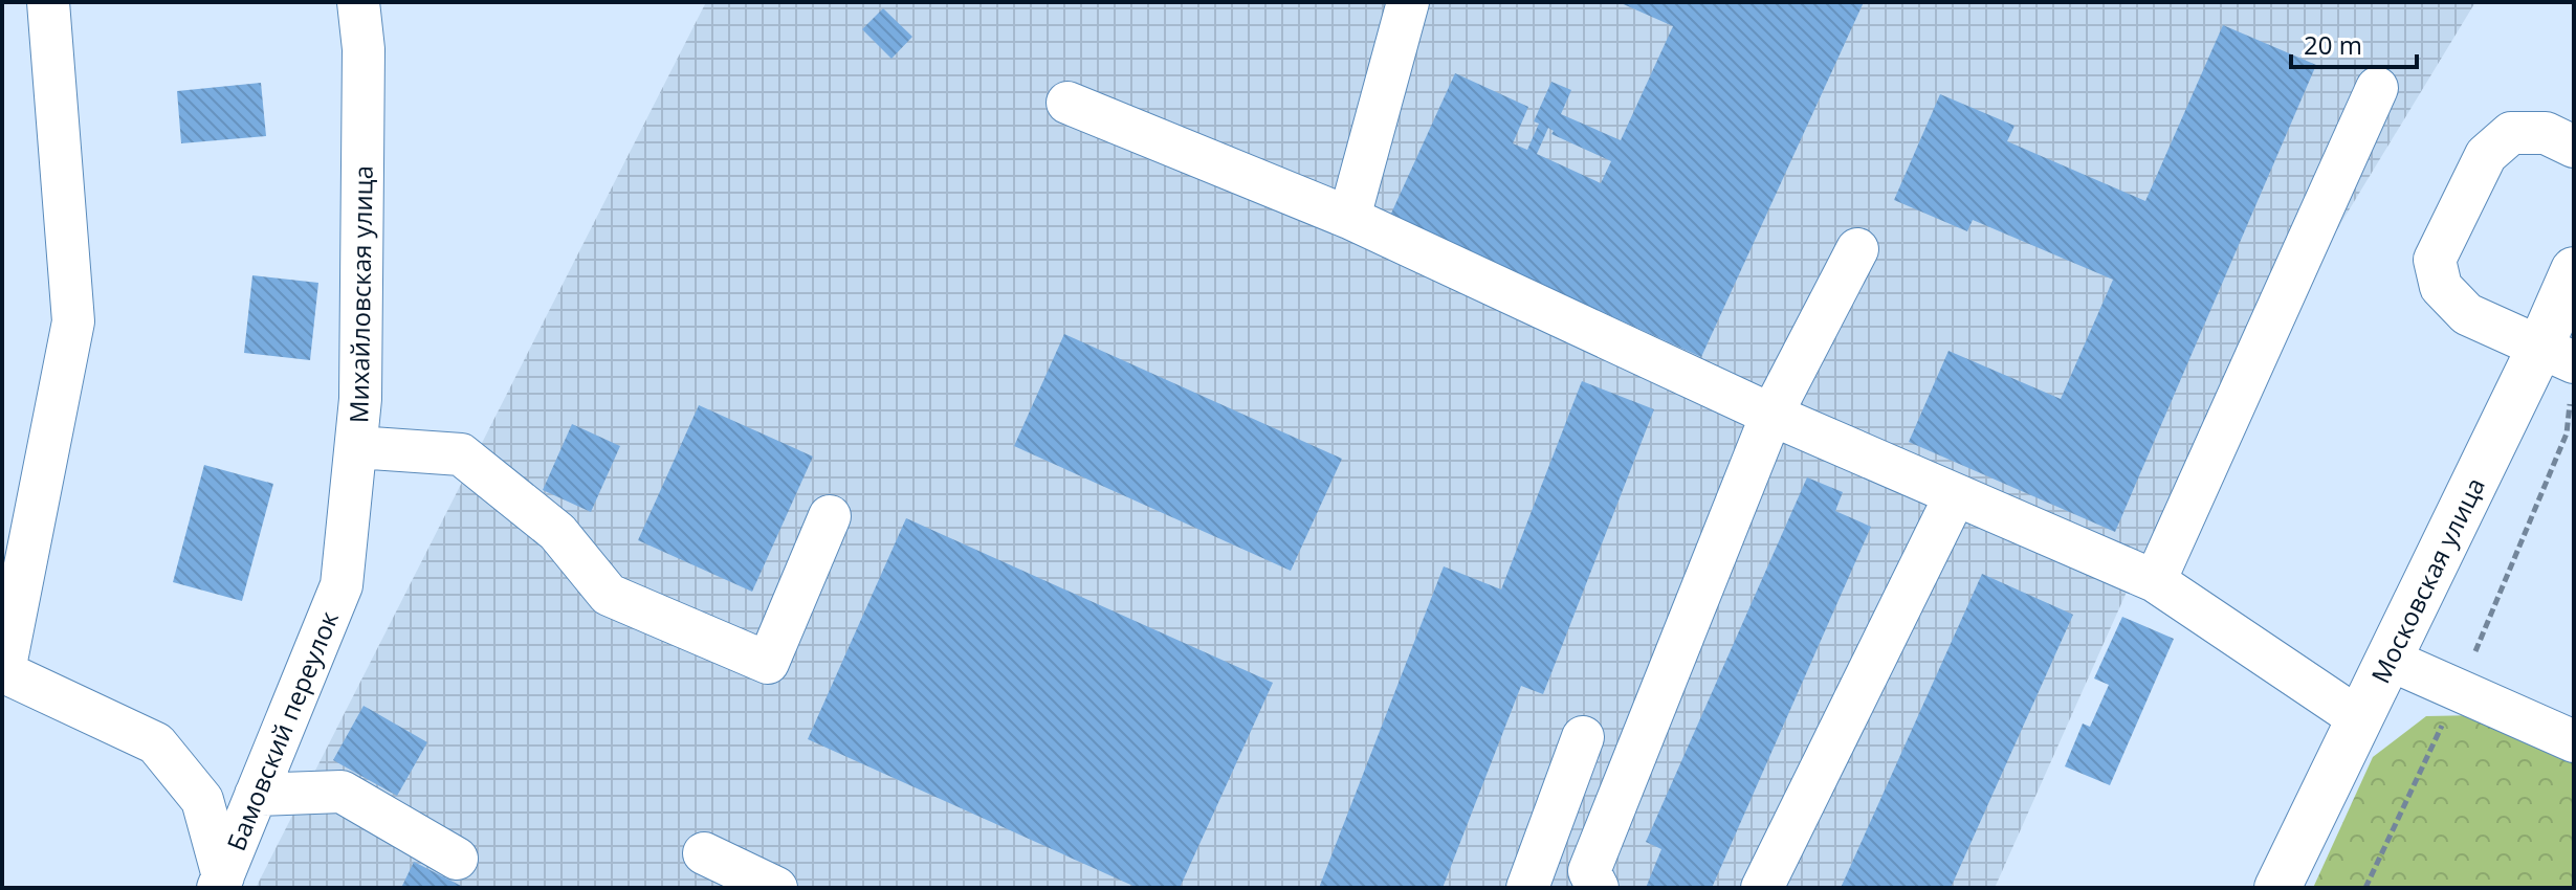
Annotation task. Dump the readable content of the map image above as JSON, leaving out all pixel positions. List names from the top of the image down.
{
  "streets": {
    "main road": ["Московская улица"],
    "street": ["Михайловская улица", "Бамовский переулок"]
  },
  "crossings": [
    ["Михайловская улица", "Бамовский переулок"]
  ],
  "scale_bar": "20 m"
}
